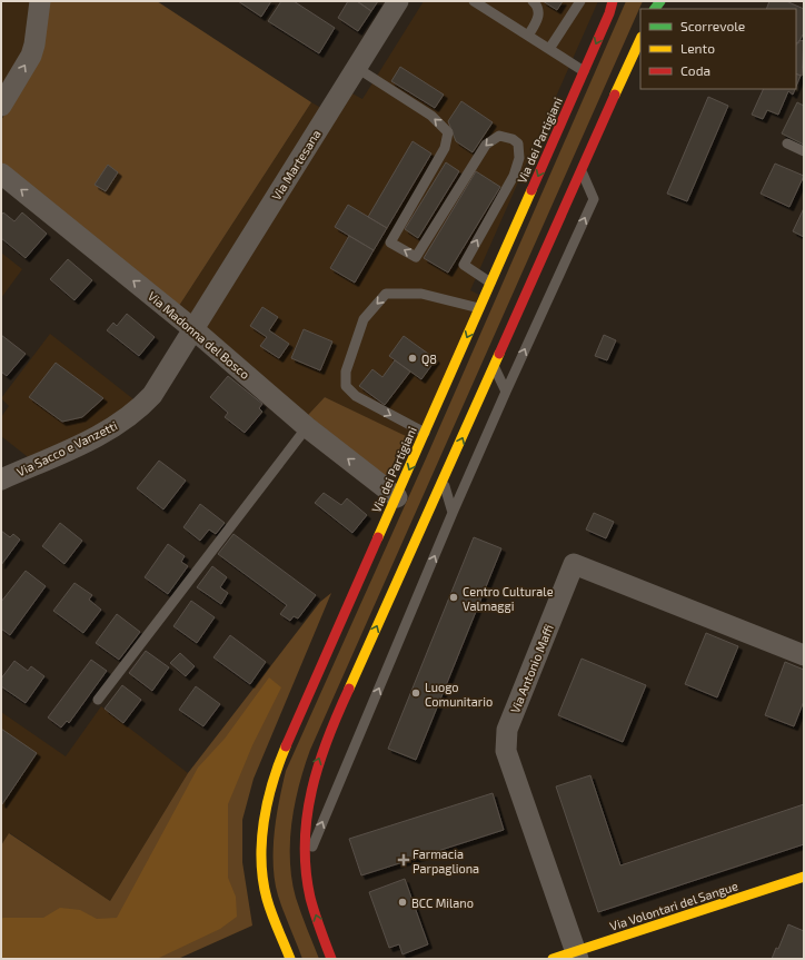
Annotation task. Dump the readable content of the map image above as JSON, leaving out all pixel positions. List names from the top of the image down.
{
  "streets": {
    "street": [
      "Via dei Partigiani",
      "Via Martesana",
      "Via Madonna del Bosco",
      "Via Sacco e Vanzetti",
      "Via Antonio Maffi",
      "Via Volontari del Sangue"
    ]
  },
  "crossings": [
    ["Via dei Partigiani", "Via Madonna del Bosco"],
    ["Via Martesana", "Via Madonna del Bosco"],
    ["Via Martesana", "Via Sacco e Vanzetti"],
    ["Via Madonna del Bosco", "Via Sacco e Vanzetti"],
    ["Via Antonio Maffi", "Via Volontari del Sangue"]
  ],
  "one_way": ["Via Madonna del Bosco"],
  "places": {
    "other": [
      "Q8",
      "Centro Culturale Valmaggi",
      "Luogo Comunitario",
      "BCC Milano"
    ],
    "health": ["Farmacia Parpagliona"]
  },
  "legend": ["Scorrevole", "Lento", "Coda"]
}
